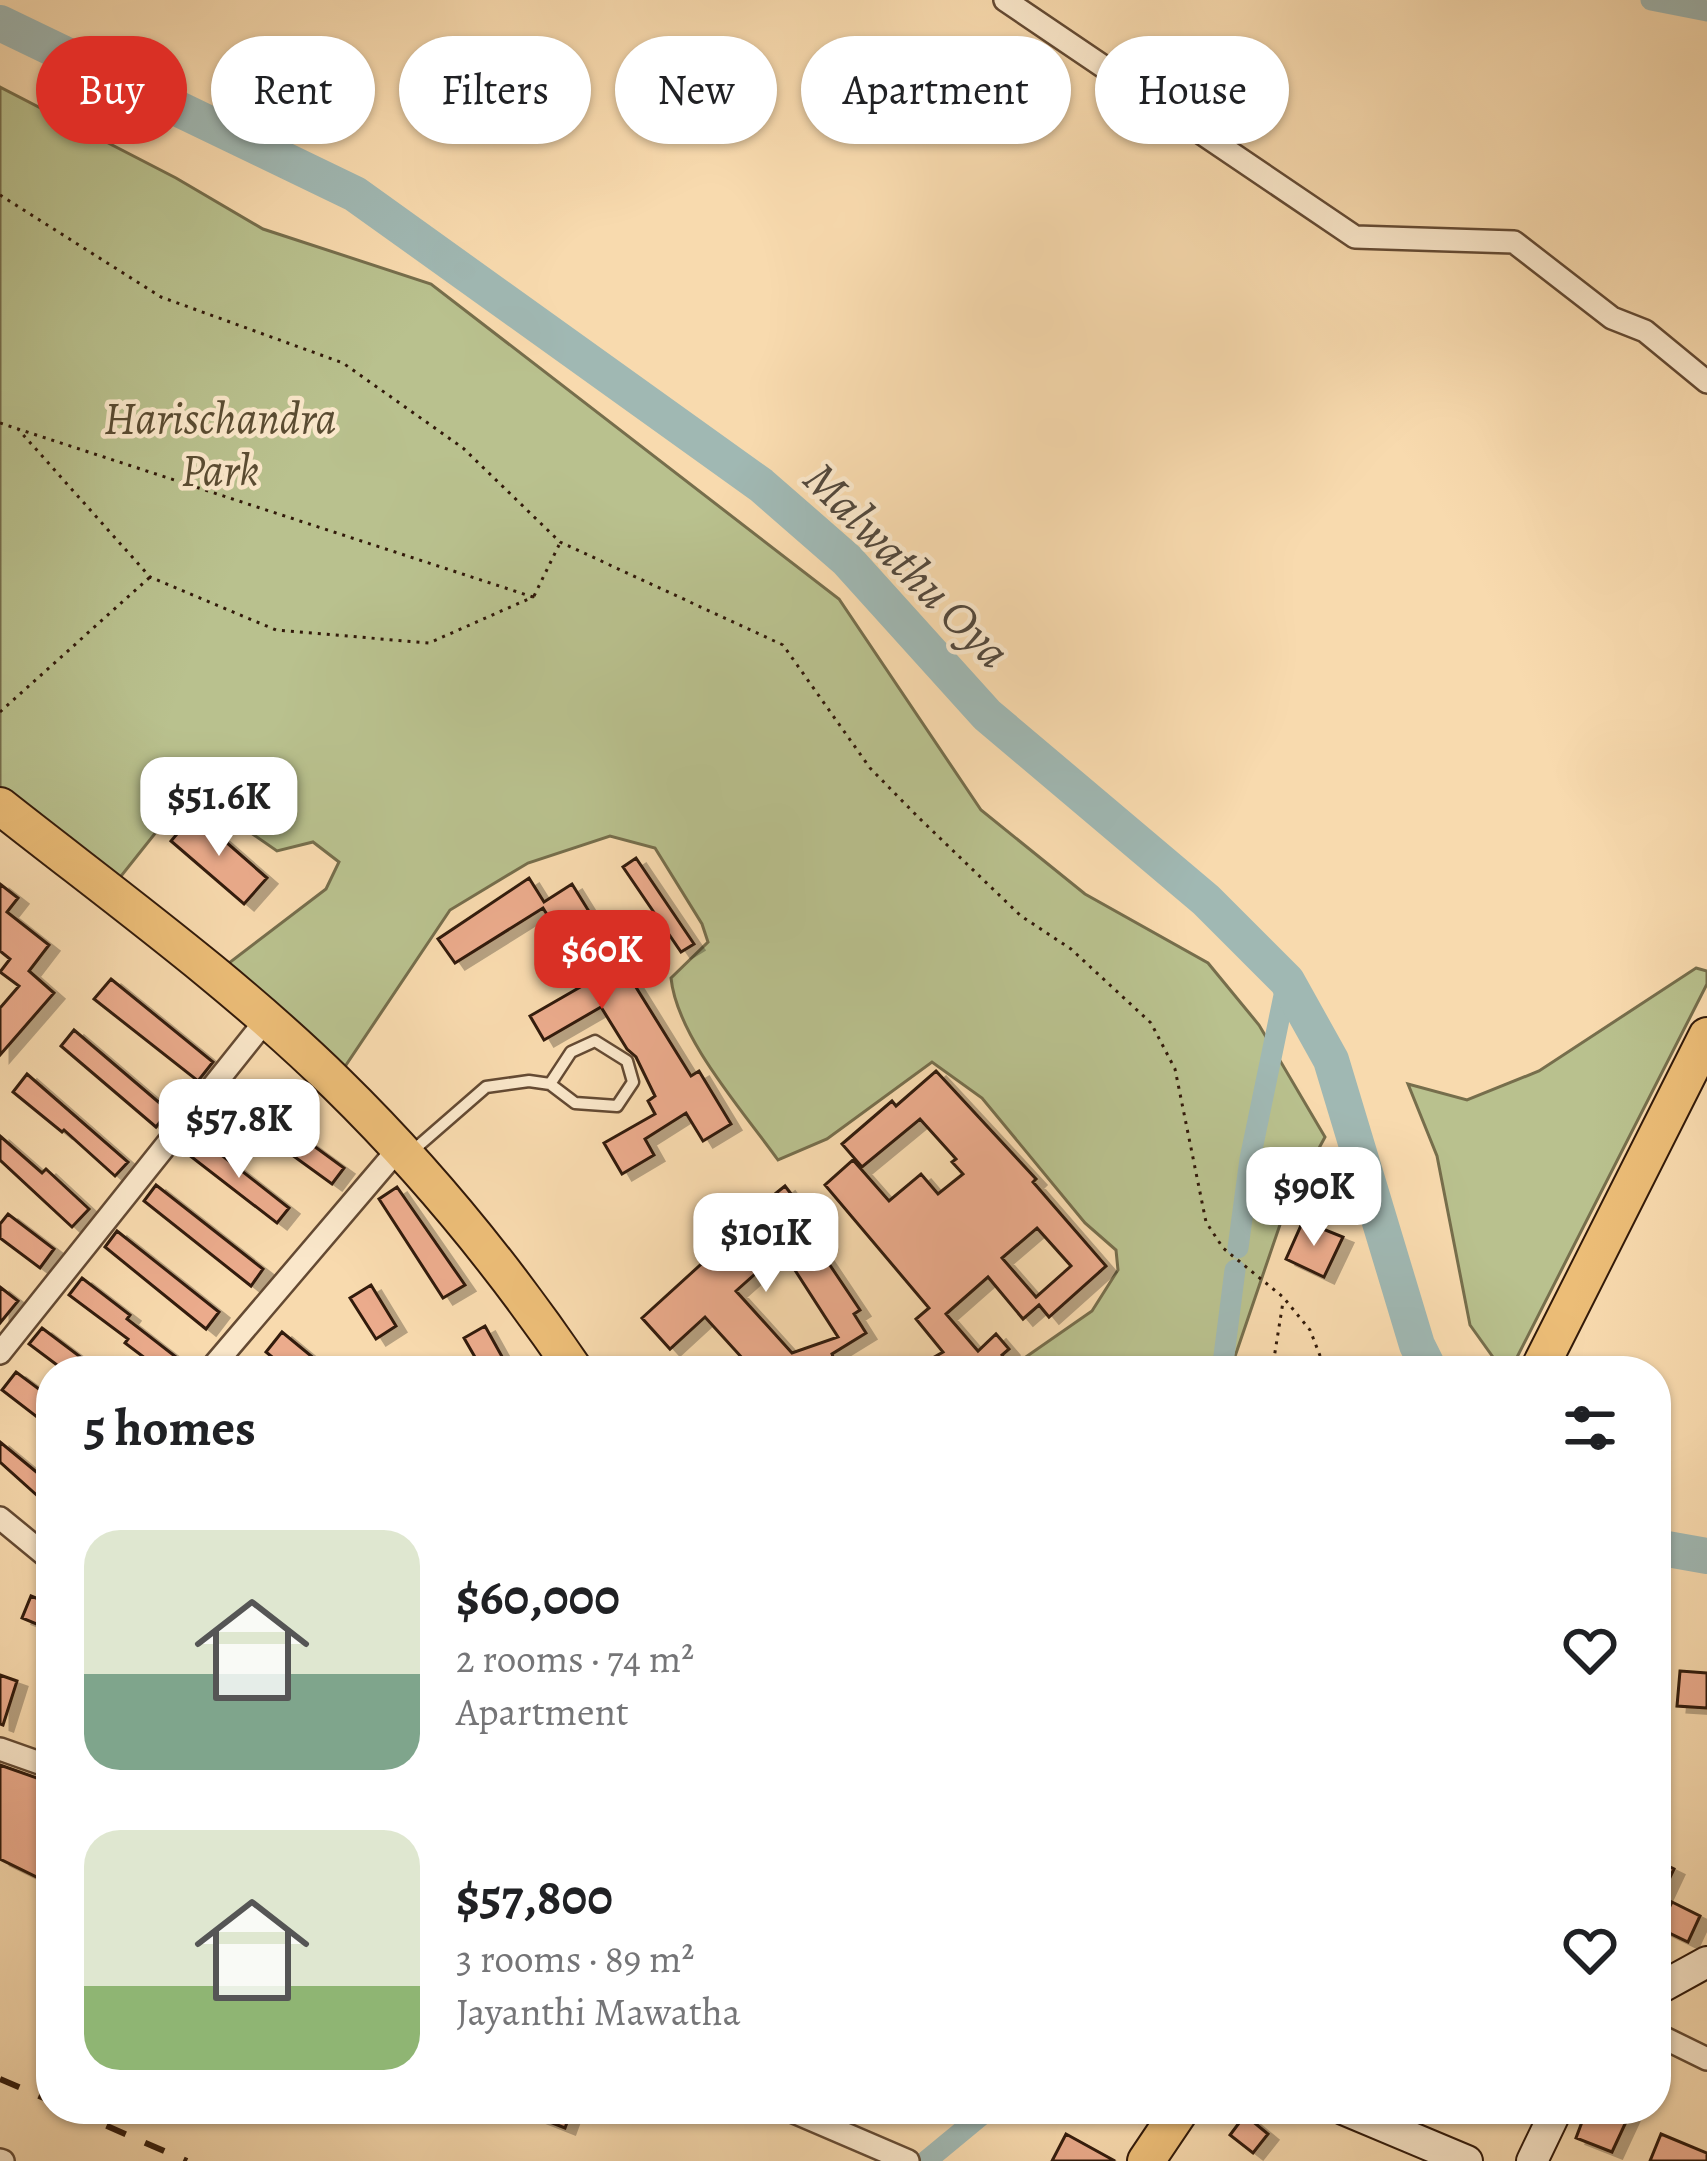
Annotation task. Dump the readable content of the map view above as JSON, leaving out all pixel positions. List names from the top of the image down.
{
  "water": ["Malwathu Oya"],
  "parks": ["Harischandra Park"],
  "page": {
    "chip": [
      "Buy",
      "Rent",
      "Filters",
      "New",
      "Apartment",
      "House"
    ],
    "price": [
      "$51.6K",
      "$60K",
      "$57.8K",
      "$90K",
      "$101K"
    ],
    "heading": "5 homes",
    "list": [
      {
        "name": "$60,000",
        "note": "2 rooms · 74 m² · Apartment"
      },
      {
        "name": "$57,800",
        "note": "3 rooms · 89 m² · Jayanthi Mawatha"
      }
    ]
  }
}
